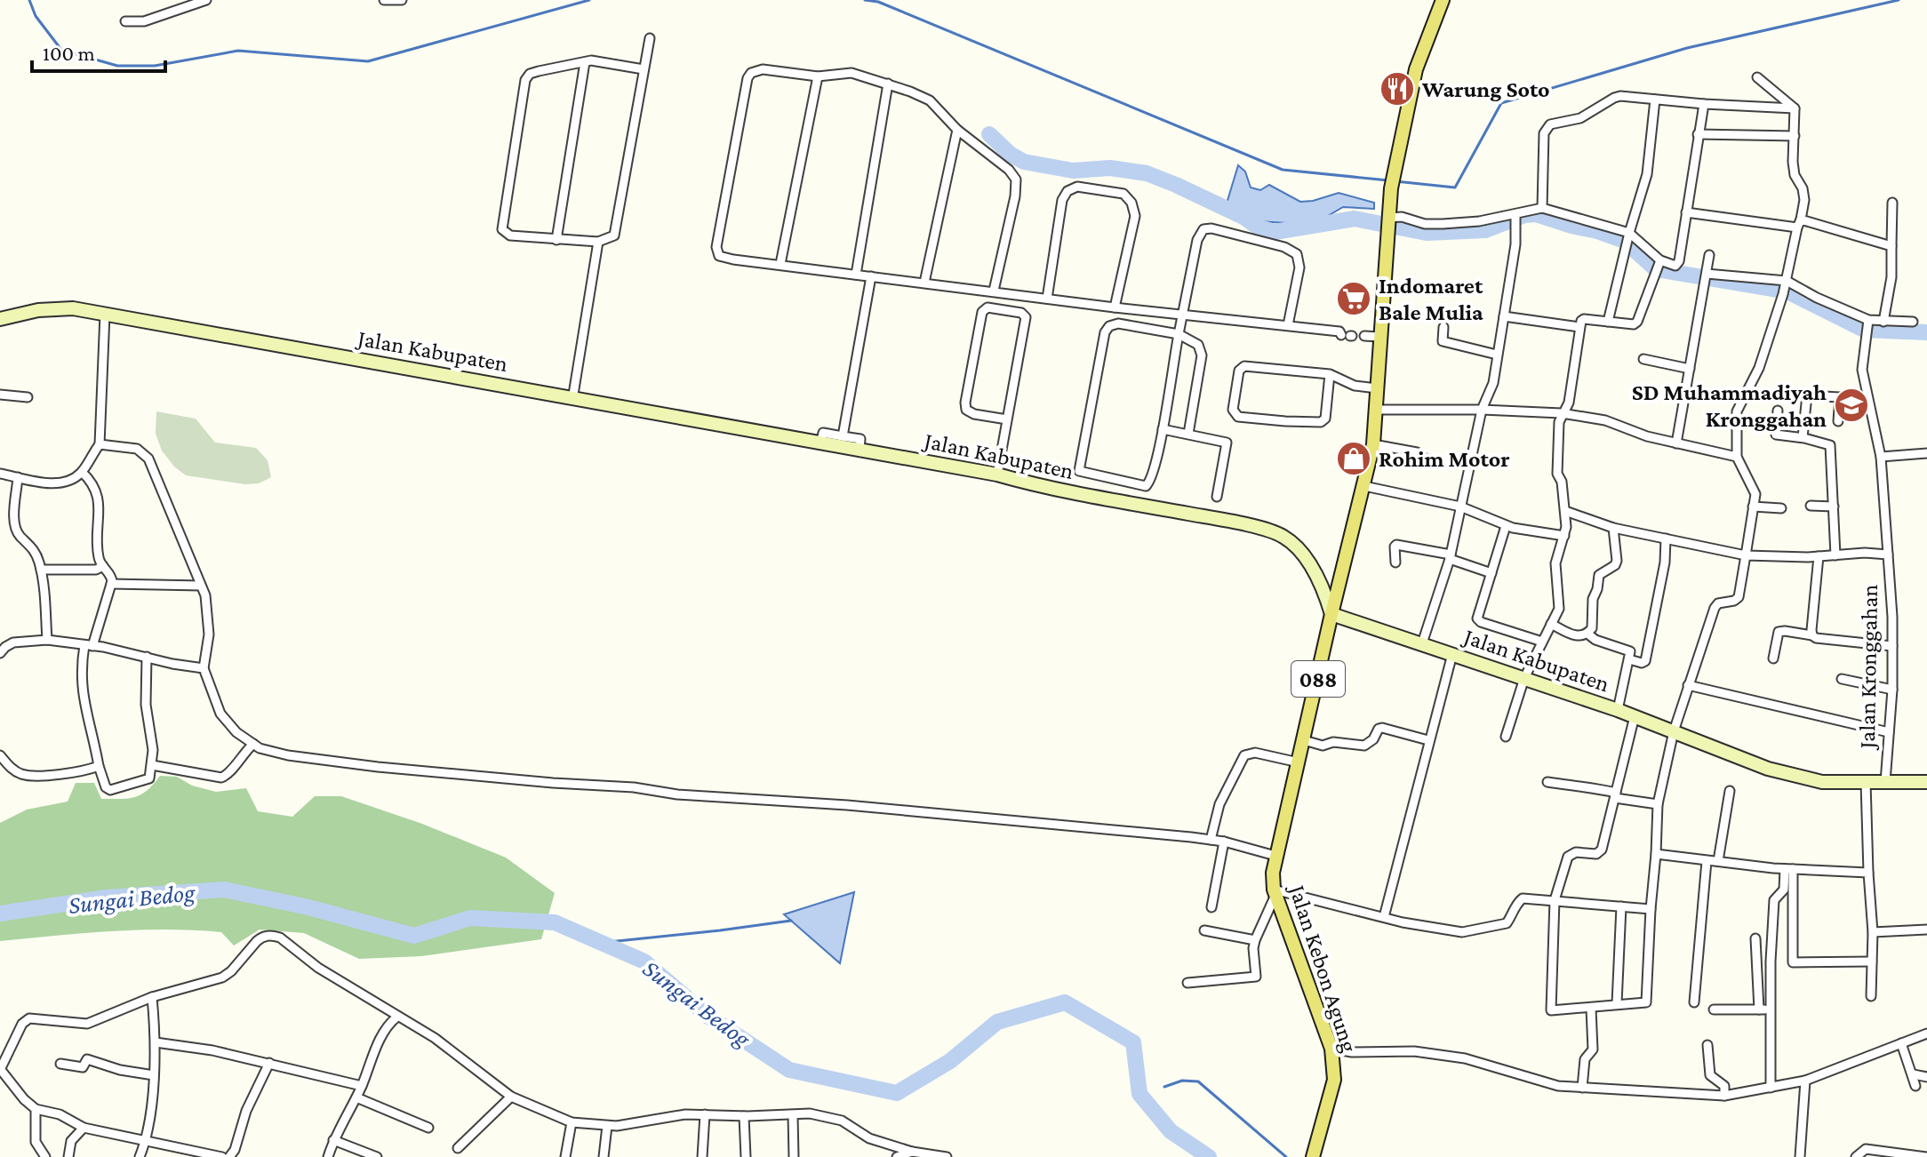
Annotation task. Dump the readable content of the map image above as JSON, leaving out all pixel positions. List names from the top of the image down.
{
  "streets": {
    "main road": ["Jalan Kabupaten", "088", "Jalan Kebon Agung"],
    "street": ["Jalan Kronggahan"]
  },
  "crossings": [
    ["Jalan Kabupaten", "Jalan Kronggahan"],
    ["Jalan Kabupaten", "Jalan Kebon Agung"]
  ],
  "water": ["Sungai Bedog"],
  "places": {
    "restaurant": ["Warung Soto"],
    "supermarket": ["Indomaret Bale Mulia"],
    "school or university": ["SD Muhammadiyah Kronggahan"],
    "shop": ["Rohim Motor"]
  },
  "scale_bar": "100 m"
}
